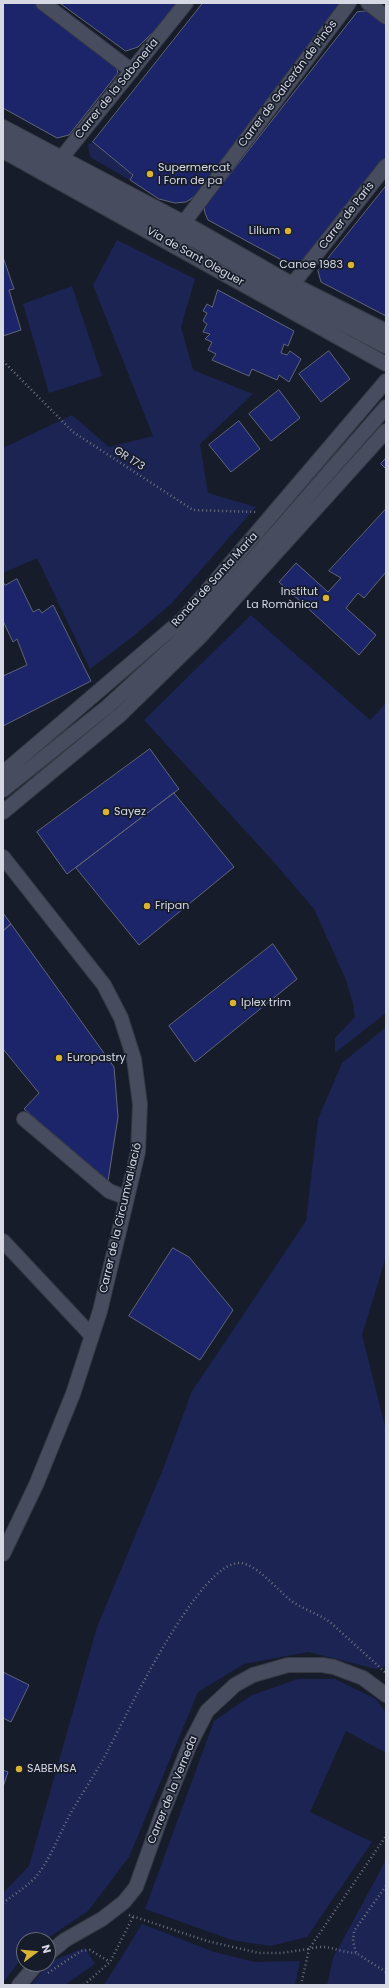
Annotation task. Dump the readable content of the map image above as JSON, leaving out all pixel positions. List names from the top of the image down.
{
  "streets": {
    "street": [
      "Carrer de Galcerán de Pinós",
      "Carrer de la Saboneria",
      "Carrer de París",
      "Via de Sant Oleguer",
      "Ronda de Santa Maria",
      "Carrer de la Circumval·lació",
      "Carrer de la Verneda"
    ],
    "path": ["GR 173"]
  },
  "crossings": [
    ["Carrer de Galcerán de Pinós", "Via de Sant Oleguer"],
    ["Carrer de la Saboneria", "Via de Sant Oleguer"],
    ["Carrer de París", "Via de Sant Oleguer"],
    ["GR 173", "Ronda de Santa Maria"]
  ],
  "places": [
    "Supermercat I Forn de pa",
    "Lilium",
    "Canoe 1983",
    "Institut La Romànica",
    "Sayez",
    "Fripan",
    "Iplex trim",
    "Europastry",
    "SABEMSA"
  ],
  "north": "right"
}
